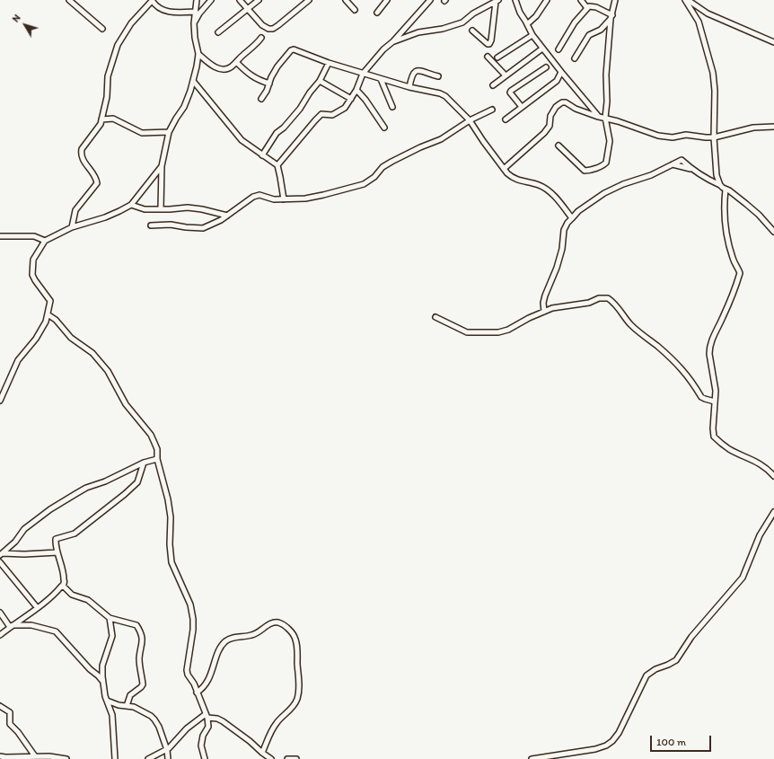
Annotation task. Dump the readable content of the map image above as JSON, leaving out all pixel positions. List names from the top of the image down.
{
  "scale_bar": "100 m",
  "north": "top left"
}
